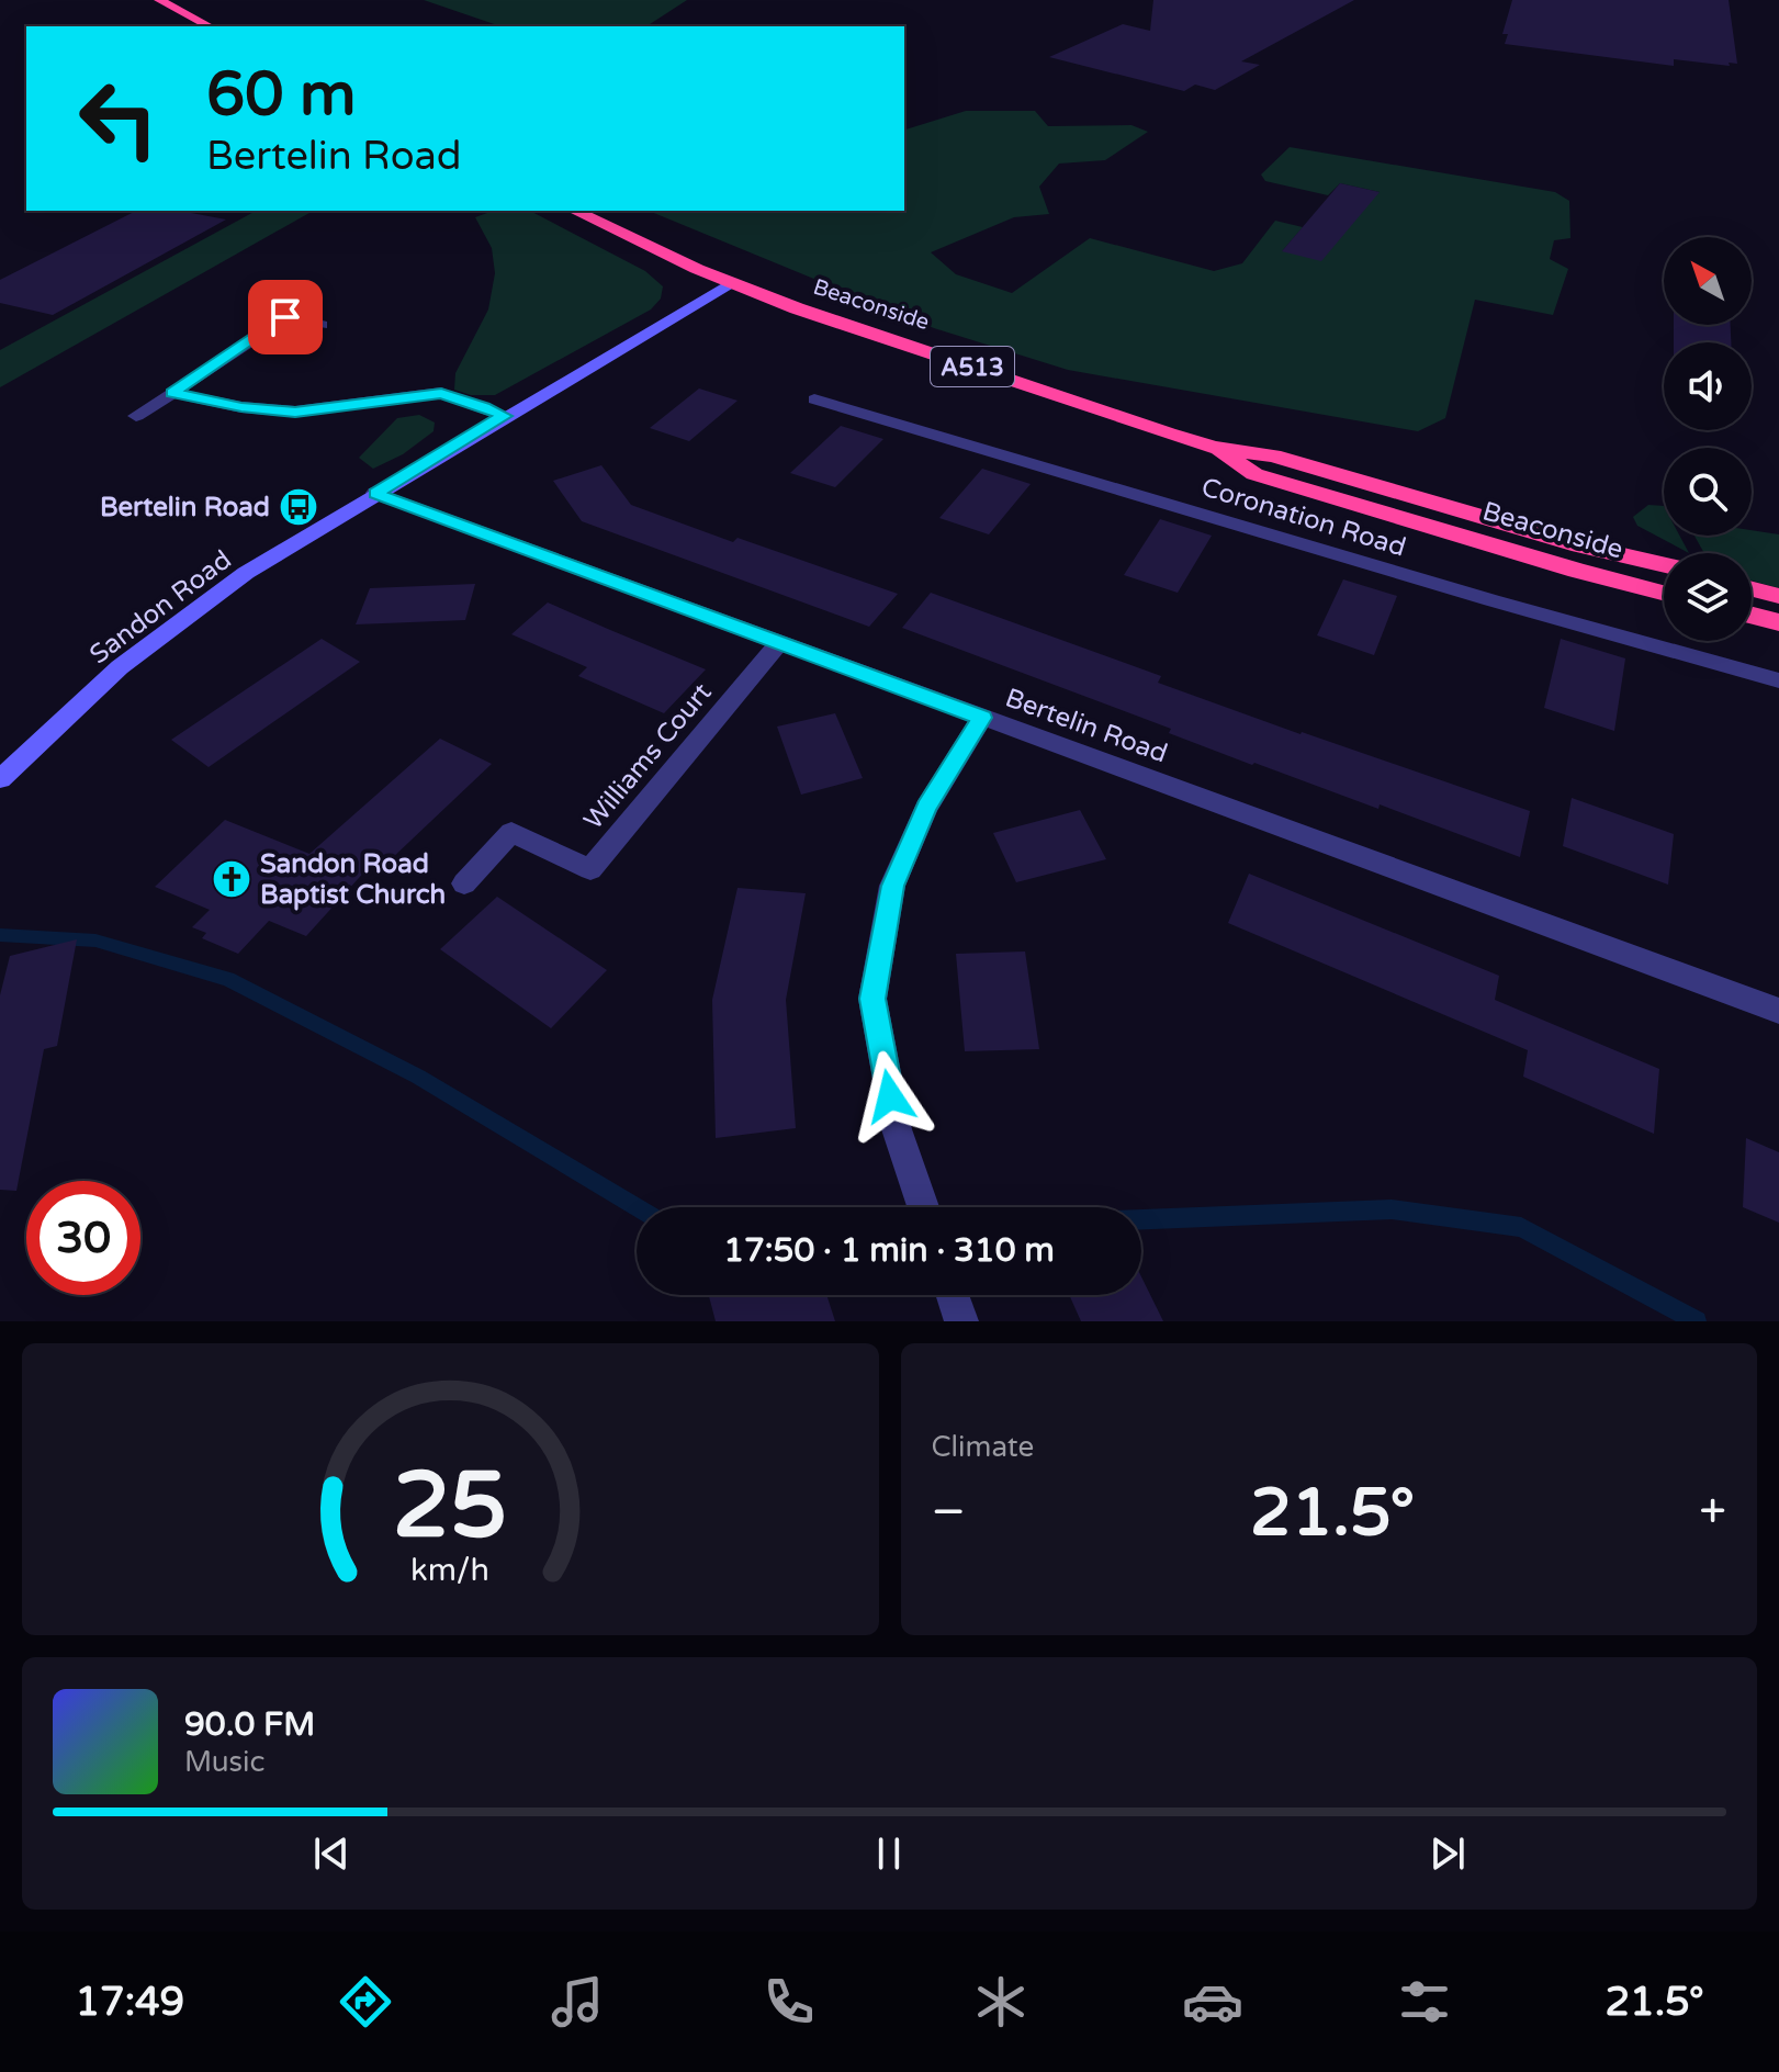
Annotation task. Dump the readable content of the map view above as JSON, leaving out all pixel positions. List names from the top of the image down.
{
  "streets": {
    "highway": ["Beaconside", "A513"],
    "main road": ["Sandon Road"],
    "street": ["Coronation Road", "Bertelin Road", "Williams Court"]
  },
  "crossings": [
    ["Beaconside", "Sandon Road"],
    ["Sandon Road", "Bertelin Road"],
    ["Bertelin Road", "Williams Court"]
  ],
  "places": {
    "bus stop": ["Bertelin Road"],
    "church": ["Sandon Road Baptist Church"]
  },
  "north": "top left",
  "page": {
    "turn": ["60 m", "Bertelin Road"],
    "limit": "30",
    "trip": "17:50 · 1 min · 310 m",
    "tile": "Climate",
    "heat": ["−", "21.5°", "+"],
    "song": ["90.0 FM", "Music"],
    "tabs": ["17:49", "21.5°"],
    "gauge": ["25", "km/h"]
  }
}
